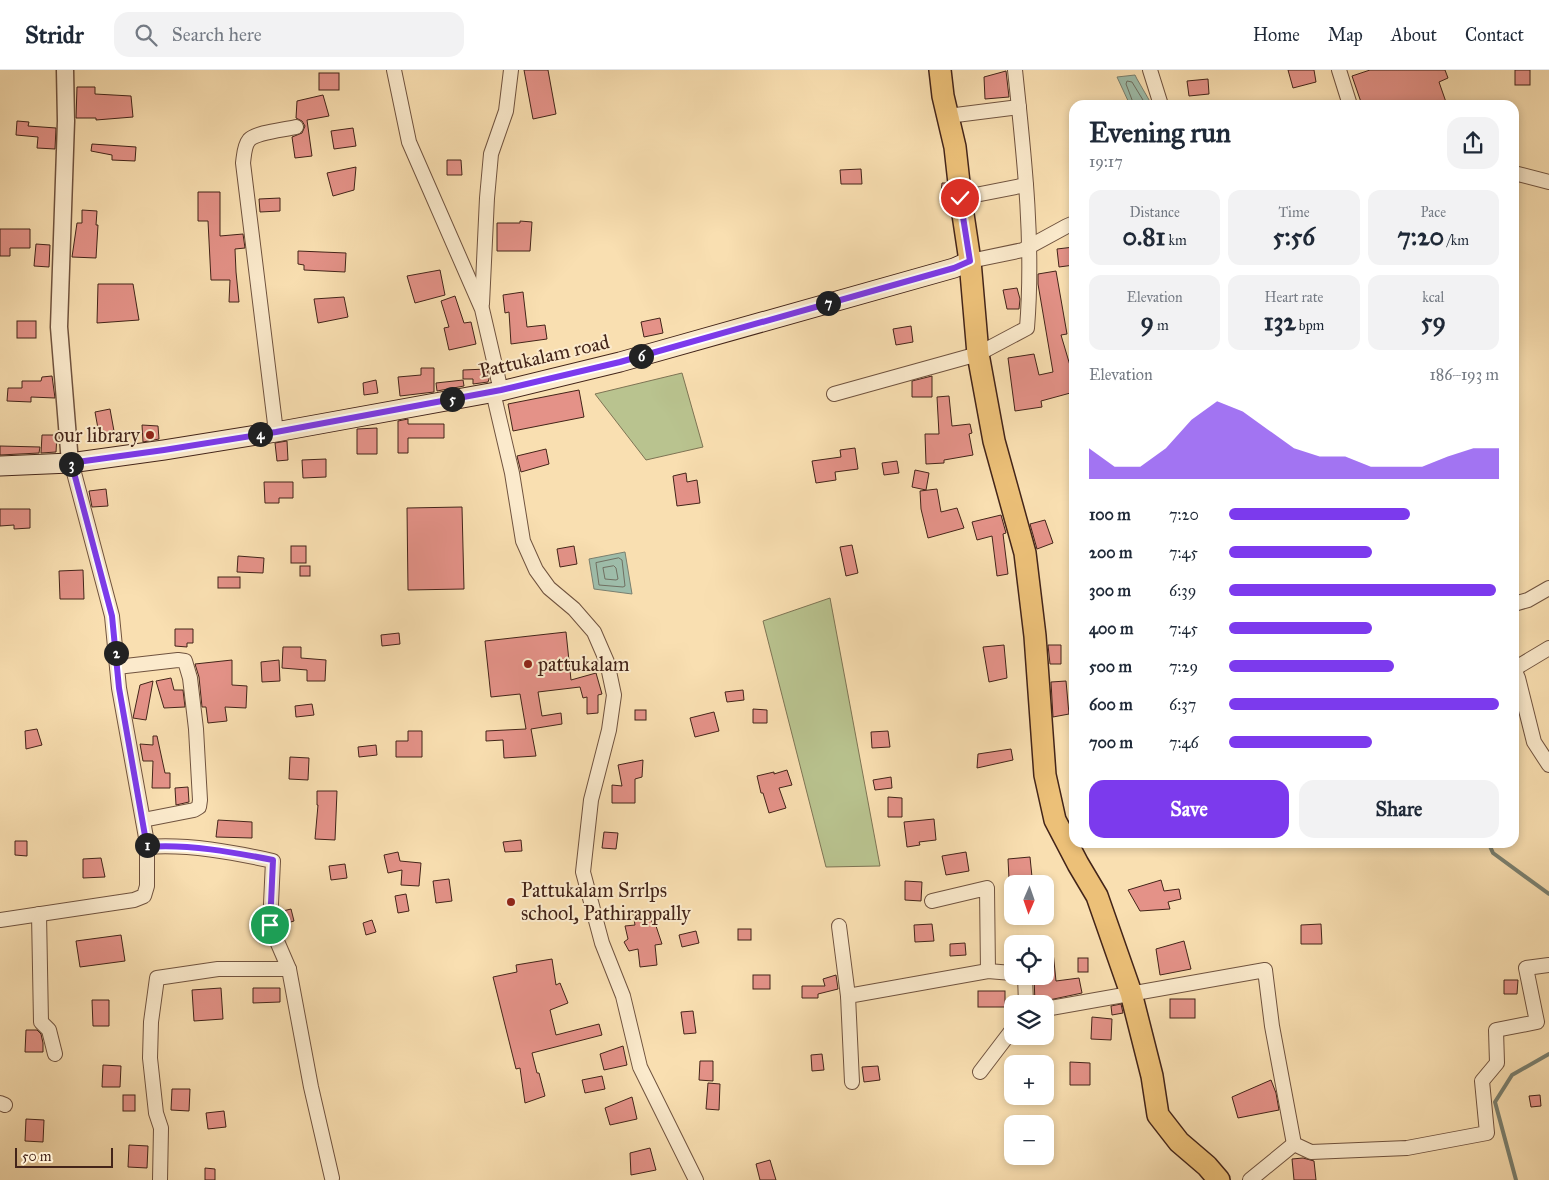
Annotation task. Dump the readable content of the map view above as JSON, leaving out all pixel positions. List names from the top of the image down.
{
  "streets": {
    "main road": ["Pattukalam road"]
  },
  "places": ["our library", "pattukalam", "Pattukalam Srrlps school, Pathirappally"],
  "scale_bar": "50 m",
  "north": "bottom",
  "page": {
    "header": "Stridr",
    "search": "Search here",
    "nav": [
      "Home",
      "Map",
      "About",
      "Contact"
    ],
    "heading": ["Evening run", "19:17"],
    "stats": [
      ["Distance", "0.81 km"],
      ["Time", "5:56"],
      ["Pace", "7:20 /km"],
      ["Elevation", "9 m"],
      ["Heart rate", "132 bpm"],
      ["kcal", "59"]
    ],
    "pins": [
      "7",
      "6",
      "5",
      "4",
      "3",
      "2",
      "1"
    ],
    "chart": ["Elevation", "186–193 m"],
    "list": [
      {
        "name": "100 m",
        "note": "7:20"
      },
      {
        "name": "200 m",
        "note": "7:45"
      },
      {
        "name": "300 m",
        "note": "6:39"
      },
      {
        "name": "400 m",
        "note": "7:45"
      },
      {
        "name": "500 m",
        "note": "7:29"
      },
      {
        "name": "600 m",
        "note": "6:37"
      },
      {
        "name": "700 m",
        "note": "7:46"
      }
    ],
    "buttons": ["Save", "Share"],
    "map_buttons": ["+", "−"],
    "scale": "50 m"
  }
}
